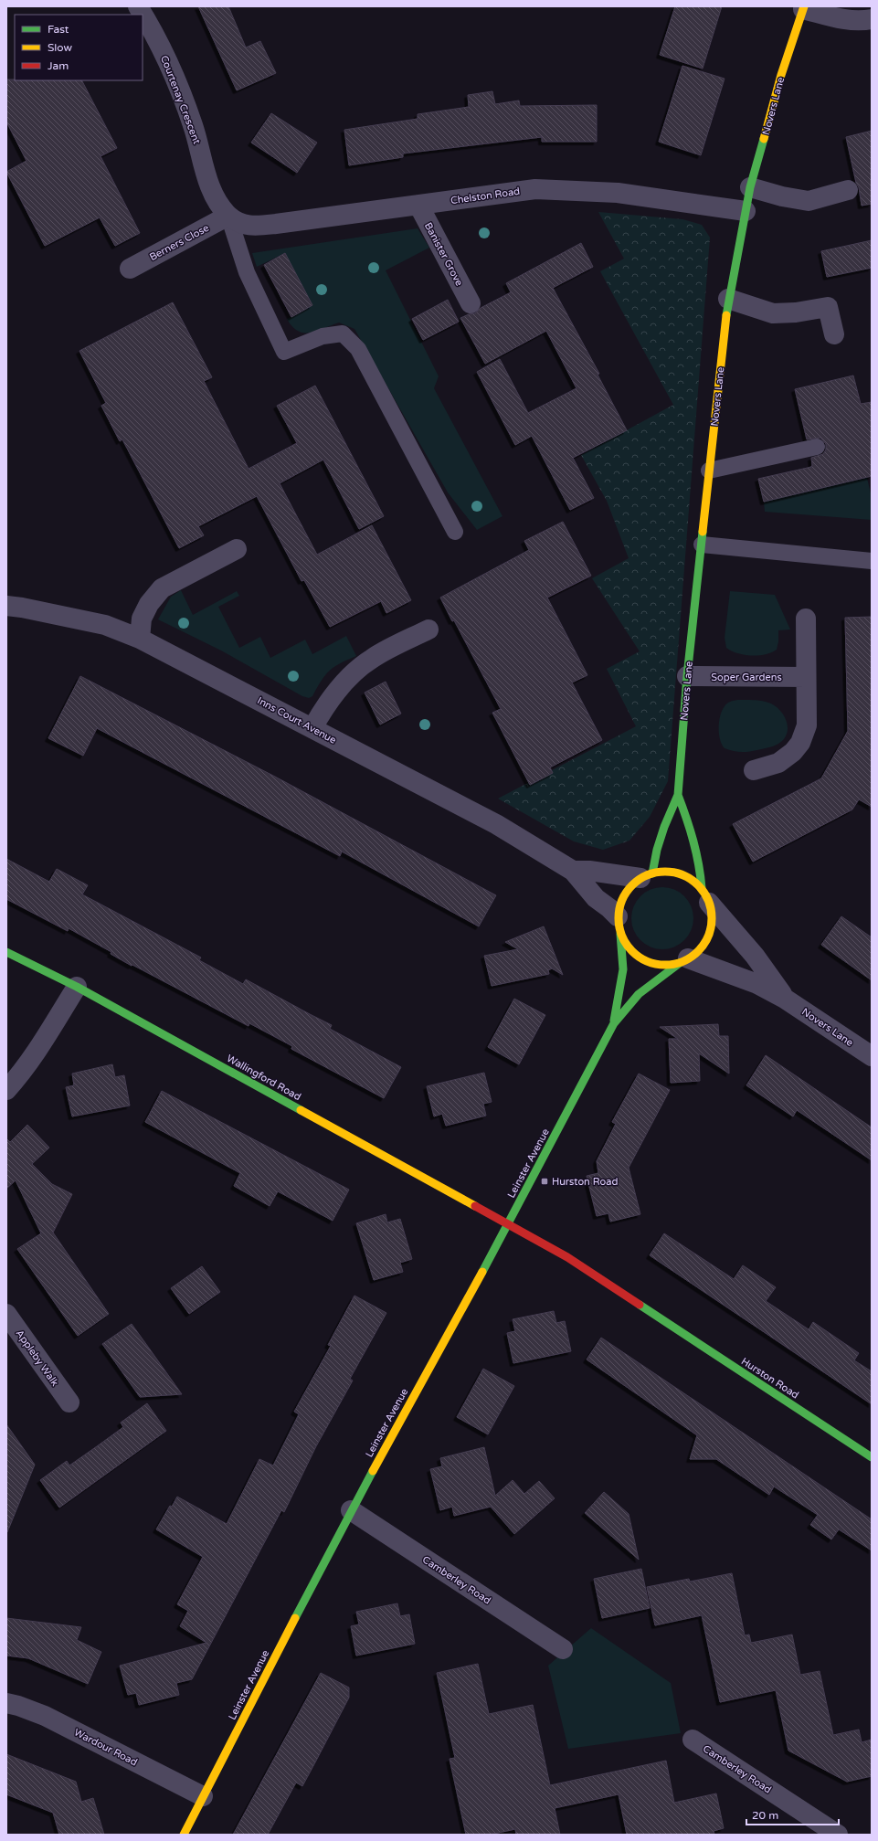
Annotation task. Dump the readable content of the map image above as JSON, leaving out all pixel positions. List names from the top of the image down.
{
  "streets": {
    "street": [
      "Courtenay Crescent",
      "Novers Lane",
      "Chelston Road",
      "Berners Close",
      "Banister Grove",
      "Soper Gardens",
      "Inns Court Avenue",
      "Wallingford Road",
      "Leinster Avenue",
      "Appleby Walk",
      "Hurston Road",
      "Camberley Road",
      "Wardour Road"
    ]
  },
  "crossings": [
    ["Courtenay Crescent", "Chelston Road"],
    ["Courtenay Crescent", "Berners Close"],
    ["Novers Lane", "Chelston Road"],
    ["Novers Lane", "Soper Gardens"],
    ["Novers Lane", "Inns Court Avenue"],
    ["Novers Lane", "Leinster Avenue"],
    ["Chelston Road", "Berners Close"],
    ["Chelston Road", "Banister Grove"],
    ["Inns Court Avenue", "Leinster Avenue"],
    ["Wallingford Road", "Leinster Avenue"],
    ["Wallingford Road", "Hurston Road"],
    ["Leinster Avenue", "Hurston Road"],
    ["Leinster Avenue", "Camberley Road"],
    ["Leinster Avenue", "Wardour Road"]
  ],
  "places": {
    "transit": ["Hurston Road"]
  },
  "legend": ["Fast", "Slow", "Jam"],
  "scale_bar": "20 m"
}
